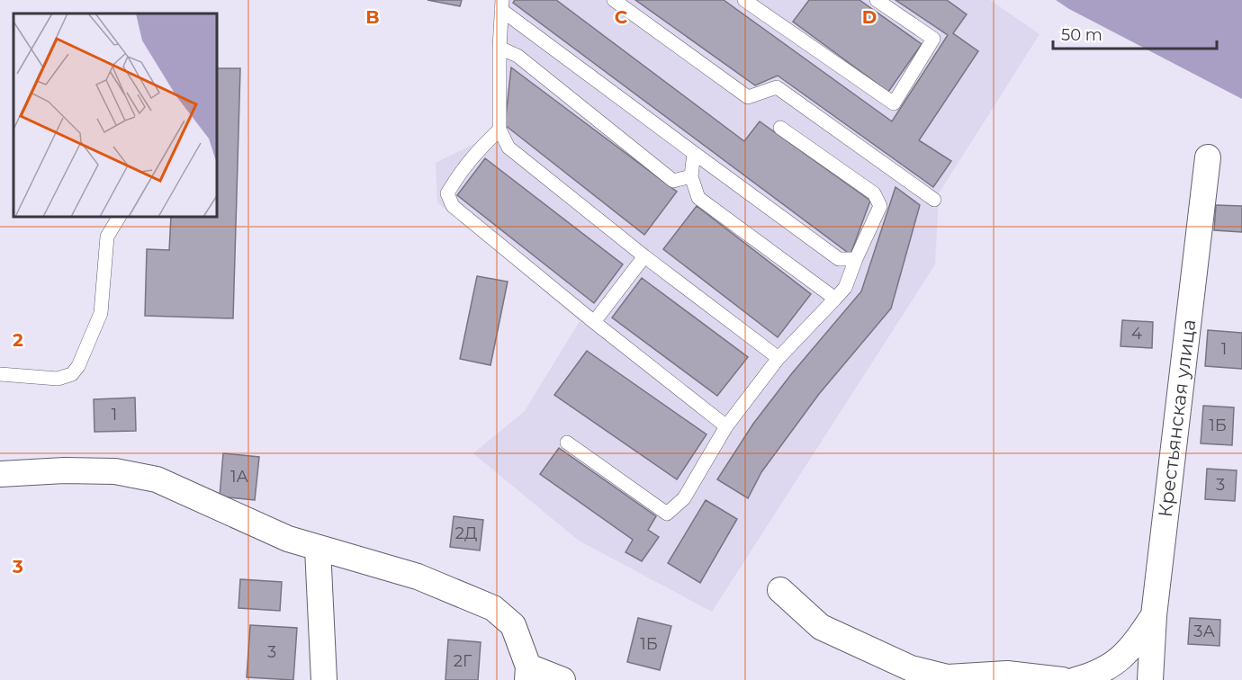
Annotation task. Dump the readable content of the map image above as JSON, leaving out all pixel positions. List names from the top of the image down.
{
  "streets": {
    "street": ["Крестьянская улица"]
  },
  "house_numbers": [
    "4",
    "1",
    "1",
    "1Б",
    "1А",
    "3",
    "2Д",
    "3А",
    "1Б",
    "3",
    "2Г"
  ],
  "scale_bar": "50 m",
  "grid": {
    "columns": ["B", "C", "D"],
    "rows": ["2", "3"]
  }
}
